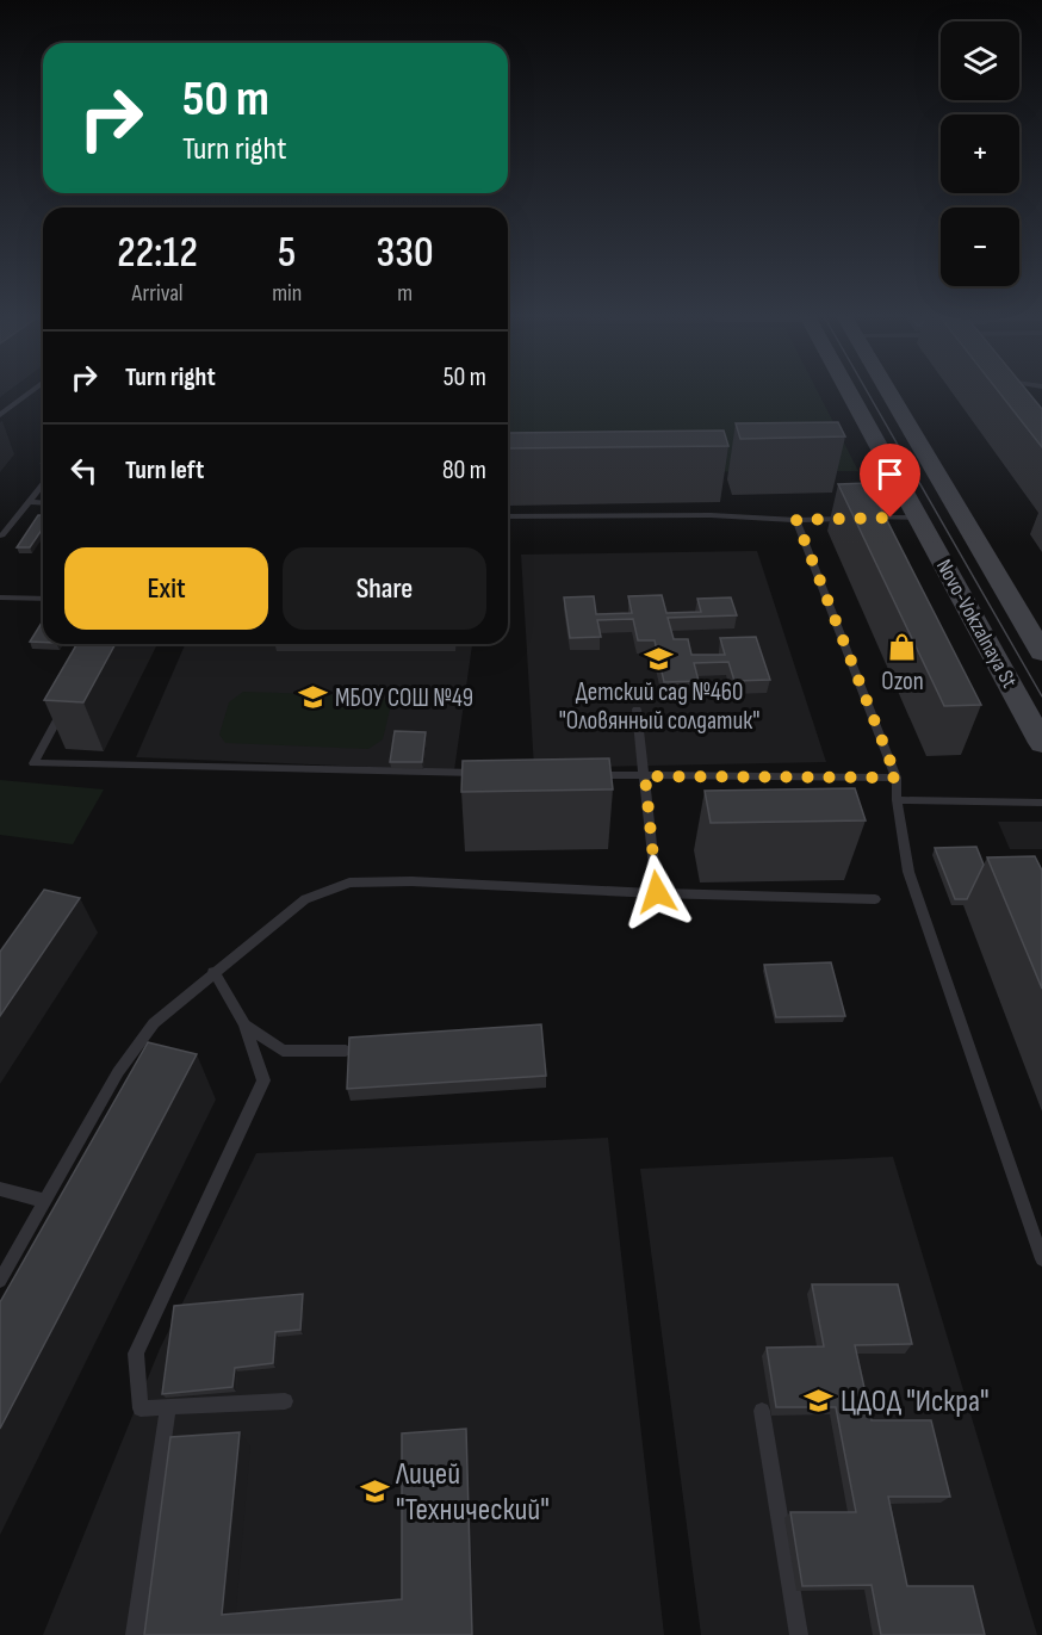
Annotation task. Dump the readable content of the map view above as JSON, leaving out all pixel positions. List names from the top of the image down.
{
  "streets": {
    "main road": ["Novo-Vokzalnaya St"]
  },
  "places": {
    "shop": ["Ozon"],
    "school or university": [
      "Детский сад №460 \"Оловянный солдатик\"",
      "МБОУ СОШ №49",
      "ЦДОД \"Искра\"",
      "Лицей \"Технический\""
    ]
  },
  "page": {
    "map_buttons": ["+", "−"],
    "turn": ["50 m", "Turn right"],
    "eta": [
      "22:12",
      "Arrival",
      "5",
      "min",
      "330",
      "m"
    ],
    "list": [
      {
        "name": "Turn right",
        "value": "50 m"
      },
      {
        "name": "Turn left",
        "value": "80 m"
      }
    ],
    "buttons": ["Exit", "Share"]
  }
}
